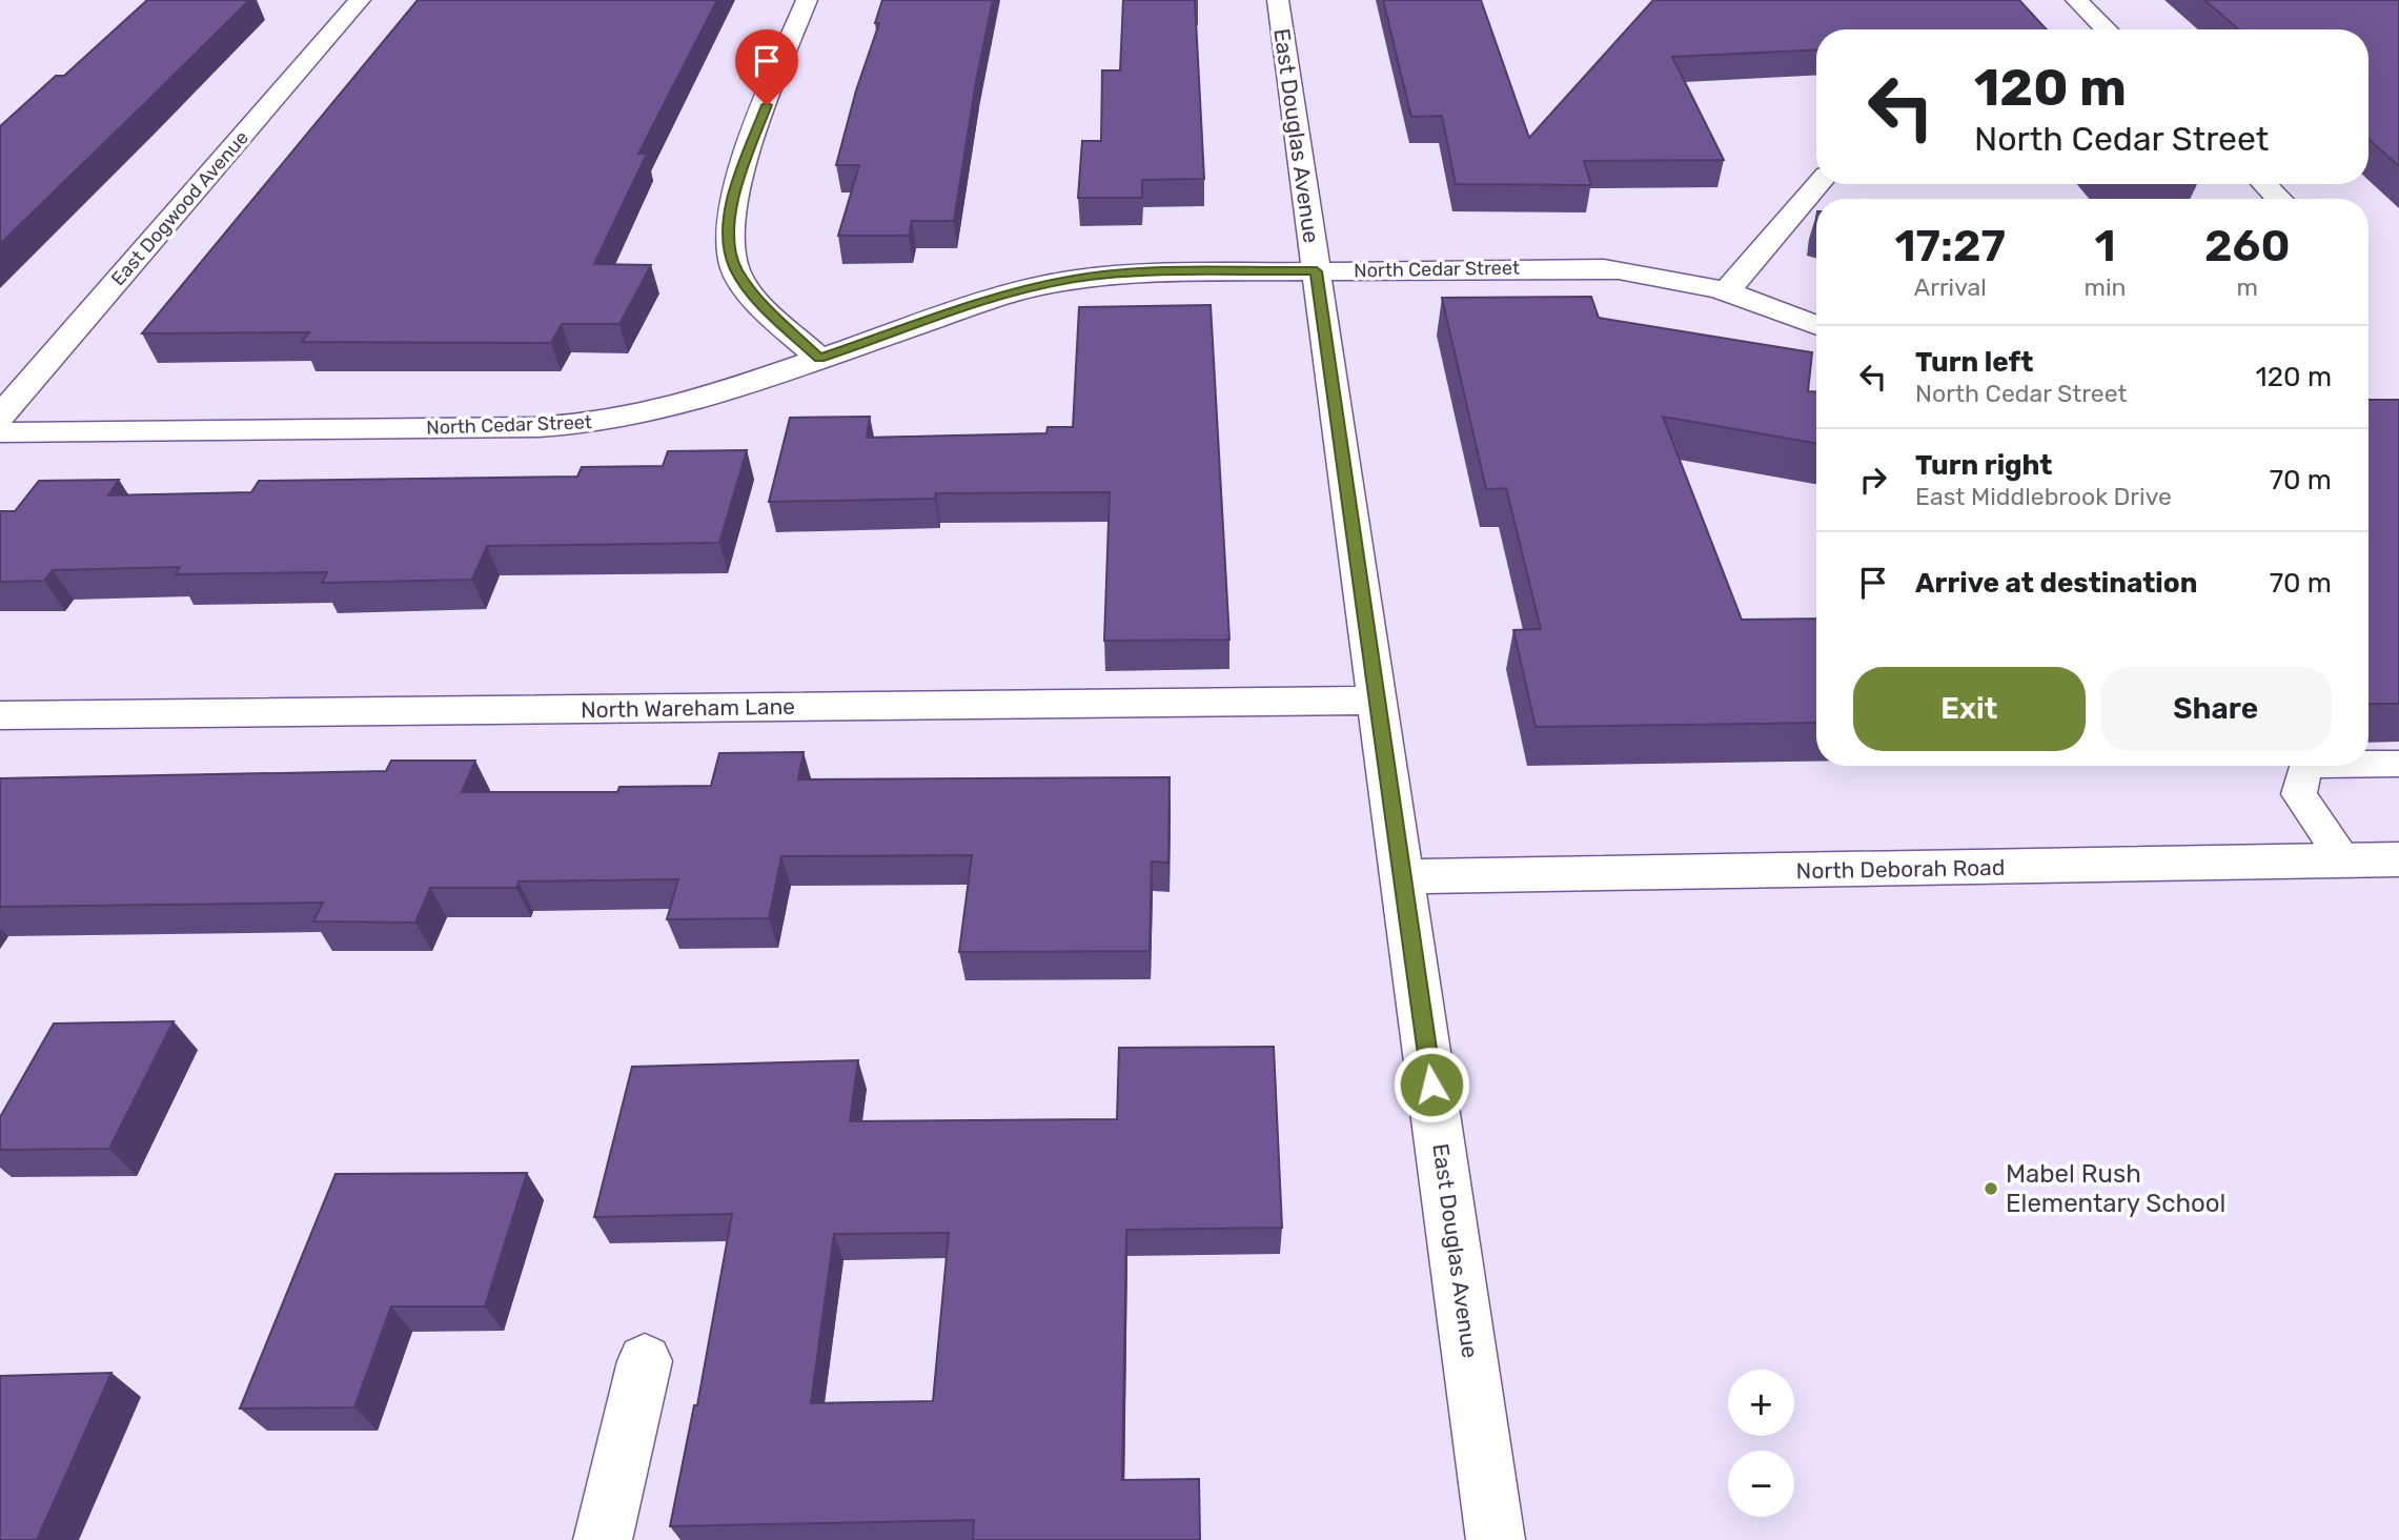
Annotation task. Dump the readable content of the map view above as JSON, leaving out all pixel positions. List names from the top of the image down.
{
  "streets": {
    "street": [
      "East Douglas Avenue",
      "East Dogwood Avenue",
      "North Cedar Street",
      "North Wareham Lane",
      "North Deborah Road"
    ]
  },
  "crossings": [
    ["East Douglas Avenue", "North Cedar Street"],
    ["East Douglas Avenue", "North Wareham Lane"],
    ["East Douglas Avenue", "North Deborah Road"]
  ],
  "places": ["Mabel Rush Elementary School"],
  "page": {
    "turn": ["120 m", "North Cedar Street"],
    "eta": [
      "17:27",
      "Arrival",
      "1",
      "min",
      "260",
      "m"
    ],
    "list": [
      {
        "name": "Turn left",
        "note": "North Cedar Street",
        "value": "120 m"
      },
      {
        "name": "Turn right",
        "note": "East Middlebrook Drive",
        "value": "70 m"
      },
      {
        "name": "Arrive at destination",
        "value": "70 m"
      }
    ],
    "buttons": ["Exit", "Share"],
    "map_buttons": ["+", "−"]
  }
}
